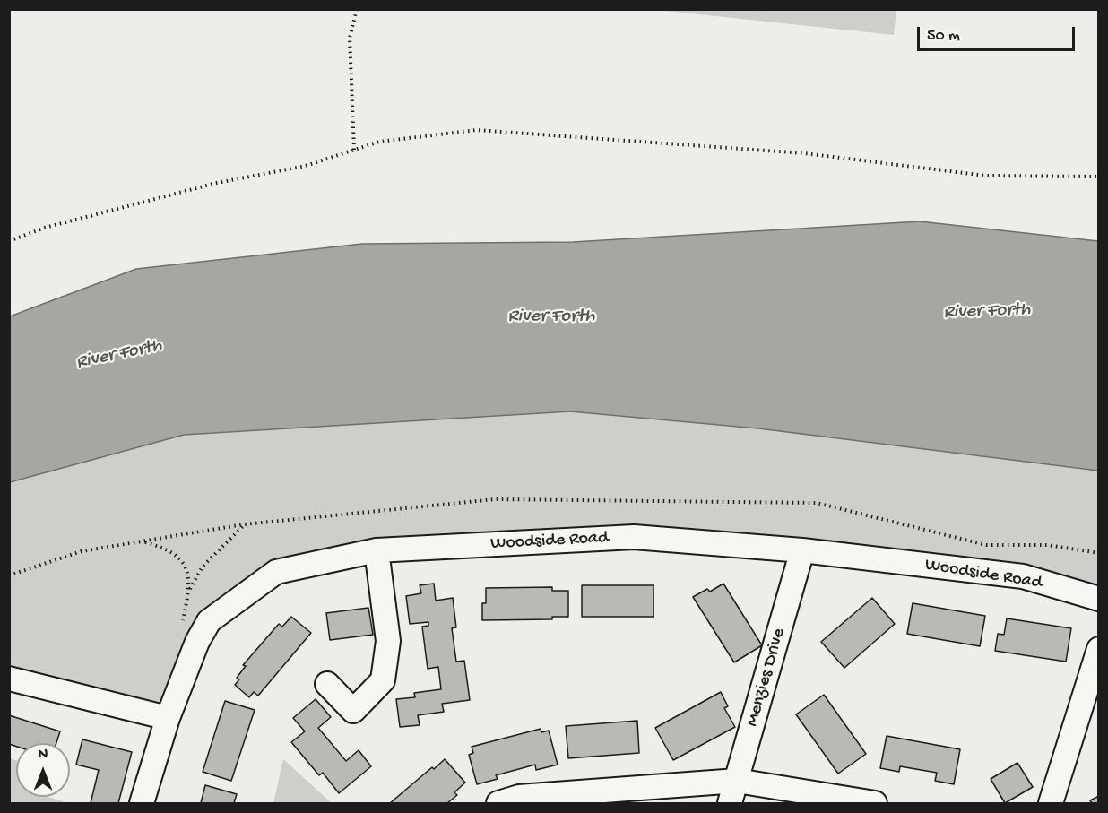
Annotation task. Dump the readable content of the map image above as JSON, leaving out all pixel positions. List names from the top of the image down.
{
  "streets": {
    "street": ["Woodside Road", "Menzies Drive"]
  },
  "crossings": [
    ["Woodside Road", "Menzies Drive"]
  ],
  "water": ["River Forth"],
  "scale_bar": "50 m",
  "north": "top"
}
